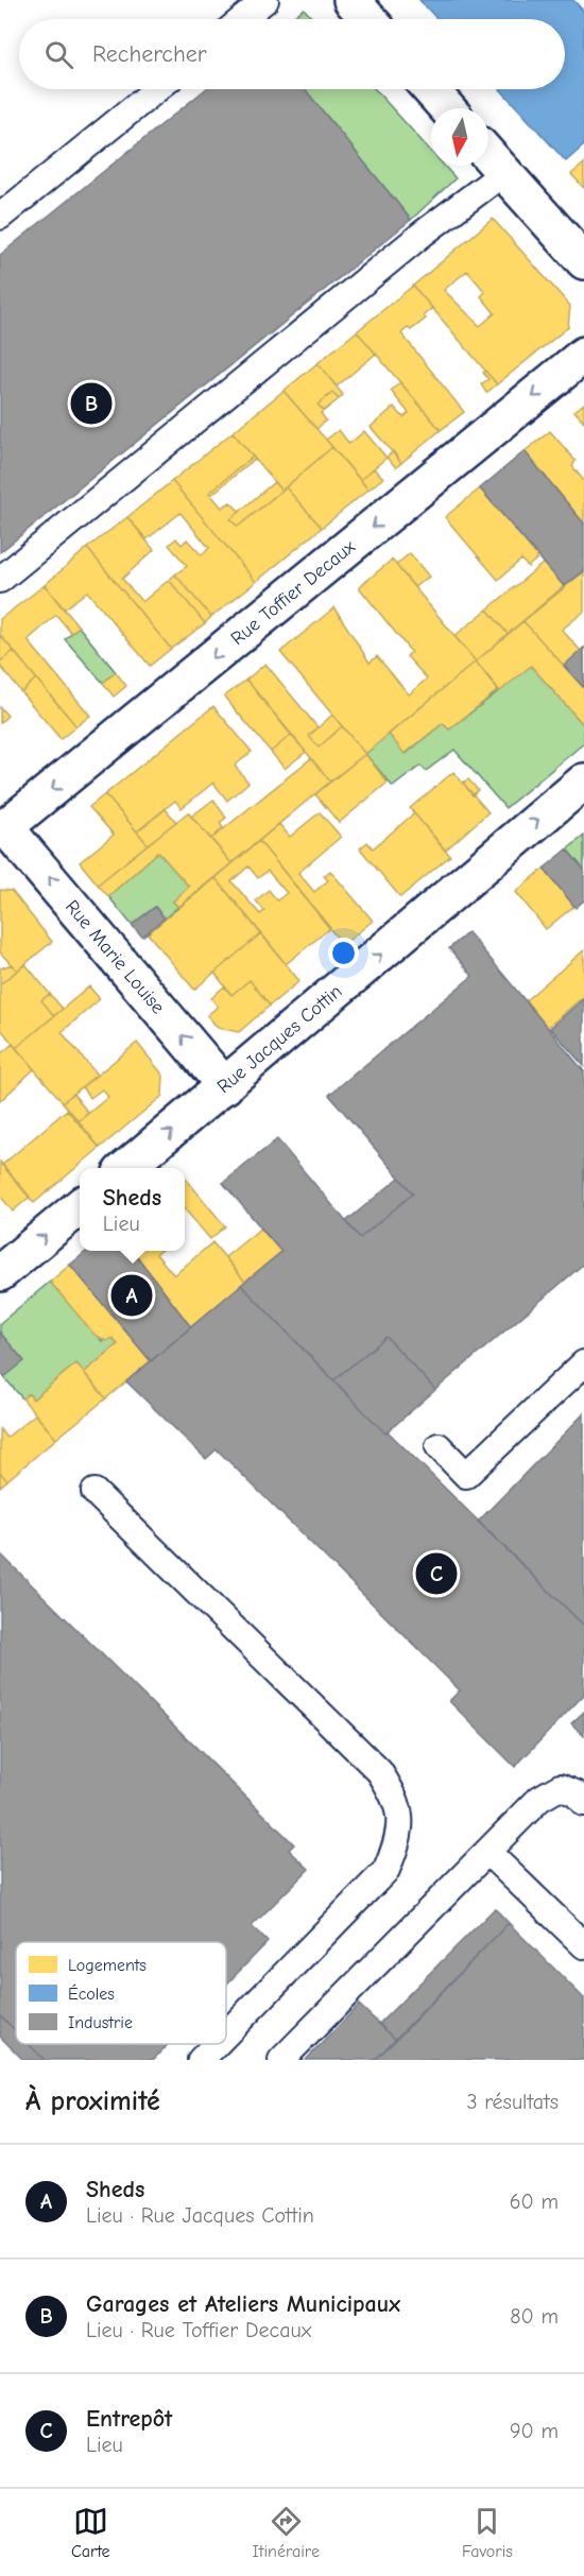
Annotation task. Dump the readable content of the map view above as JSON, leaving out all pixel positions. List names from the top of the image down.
{
  "streets": {
    "street": ["Rue Toffier Decaux", "Rue Marie Louise", "Rue Jacques Cottin"]
  },
  "crossings": [
    ["Rue Toffier Decaux", "Rue Marie Louise"],
    ["Rue Marie Louise", "Rue Jacques Cottin"]
  ],
  "one_way": ["Rue Toffier Decaux", "Rue Marie Louise", "Rue Jacques Cottin"],
  "legend": ["Logements", "Écoles", "Industrie"],
  "north": "bottom",
  "page": {
    "search": "Rechercher",
    "pins": ["B", "A", "C"],
    "popup": ["Sheds", "Lieu"],
    "heading": ["À proximité", "3 résultats"],
    "list": [
      {
        "mark": "A",
        "name": "Sheds",
        "note": "Lieu · Rue Jacques Cottin",
        "value": "60 m"
      },
      {
        "mark": "B",
        "name": "Garages et Ateliers Municipaux",
        "note": "Lieu · Rue Toffier Decaux",
        "value": "80 m"
      },
      {
        "mark": "C",
        "name": "Entrepôt",
        "note": "Lieu",
        "value": "90 m"
      }
    ],
    "nav": ["Carte", "Itinéraire", "Favoris"]
  }
}
